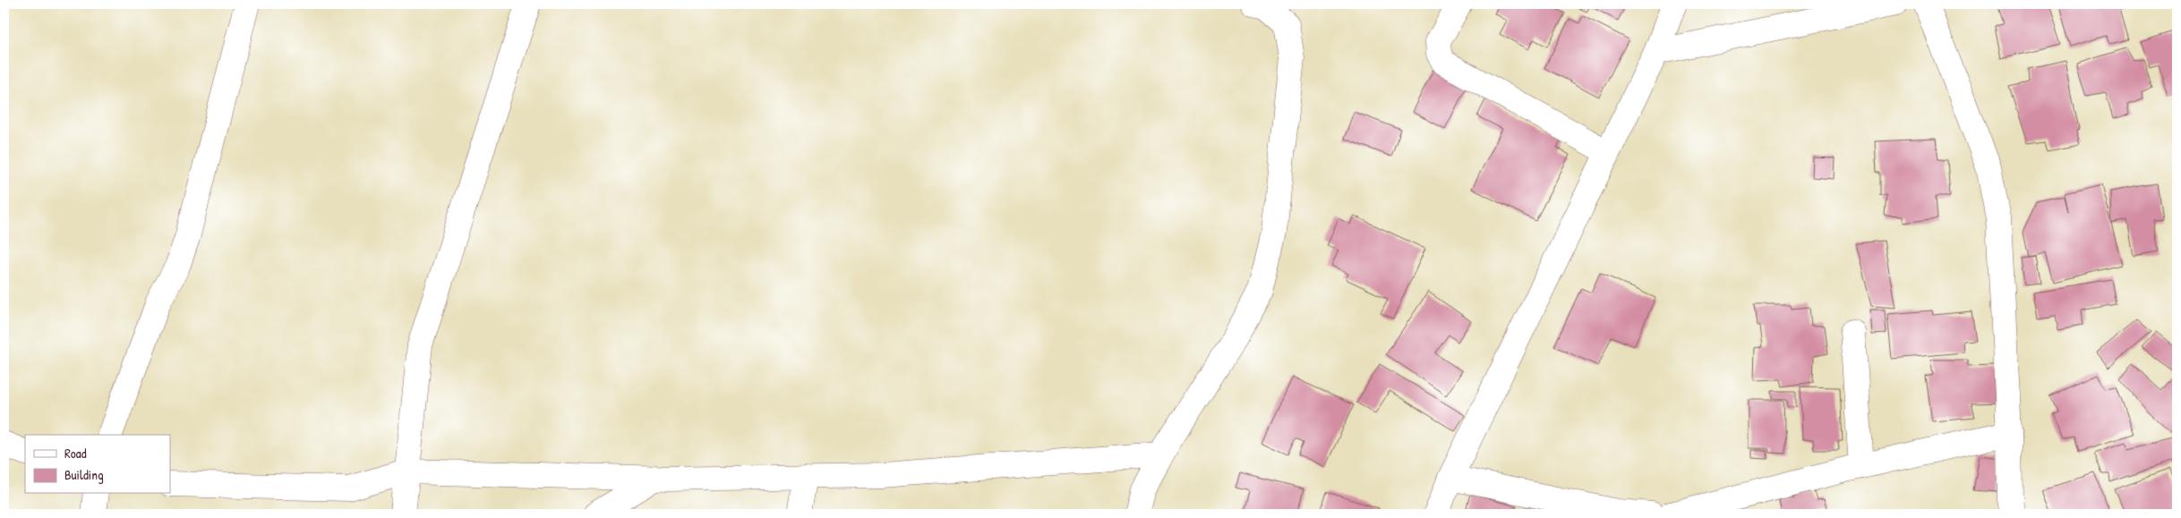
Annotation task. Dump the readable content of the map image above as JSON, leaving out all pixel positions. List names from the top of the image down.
{
  "legend": ["Road", "Building"]
}
